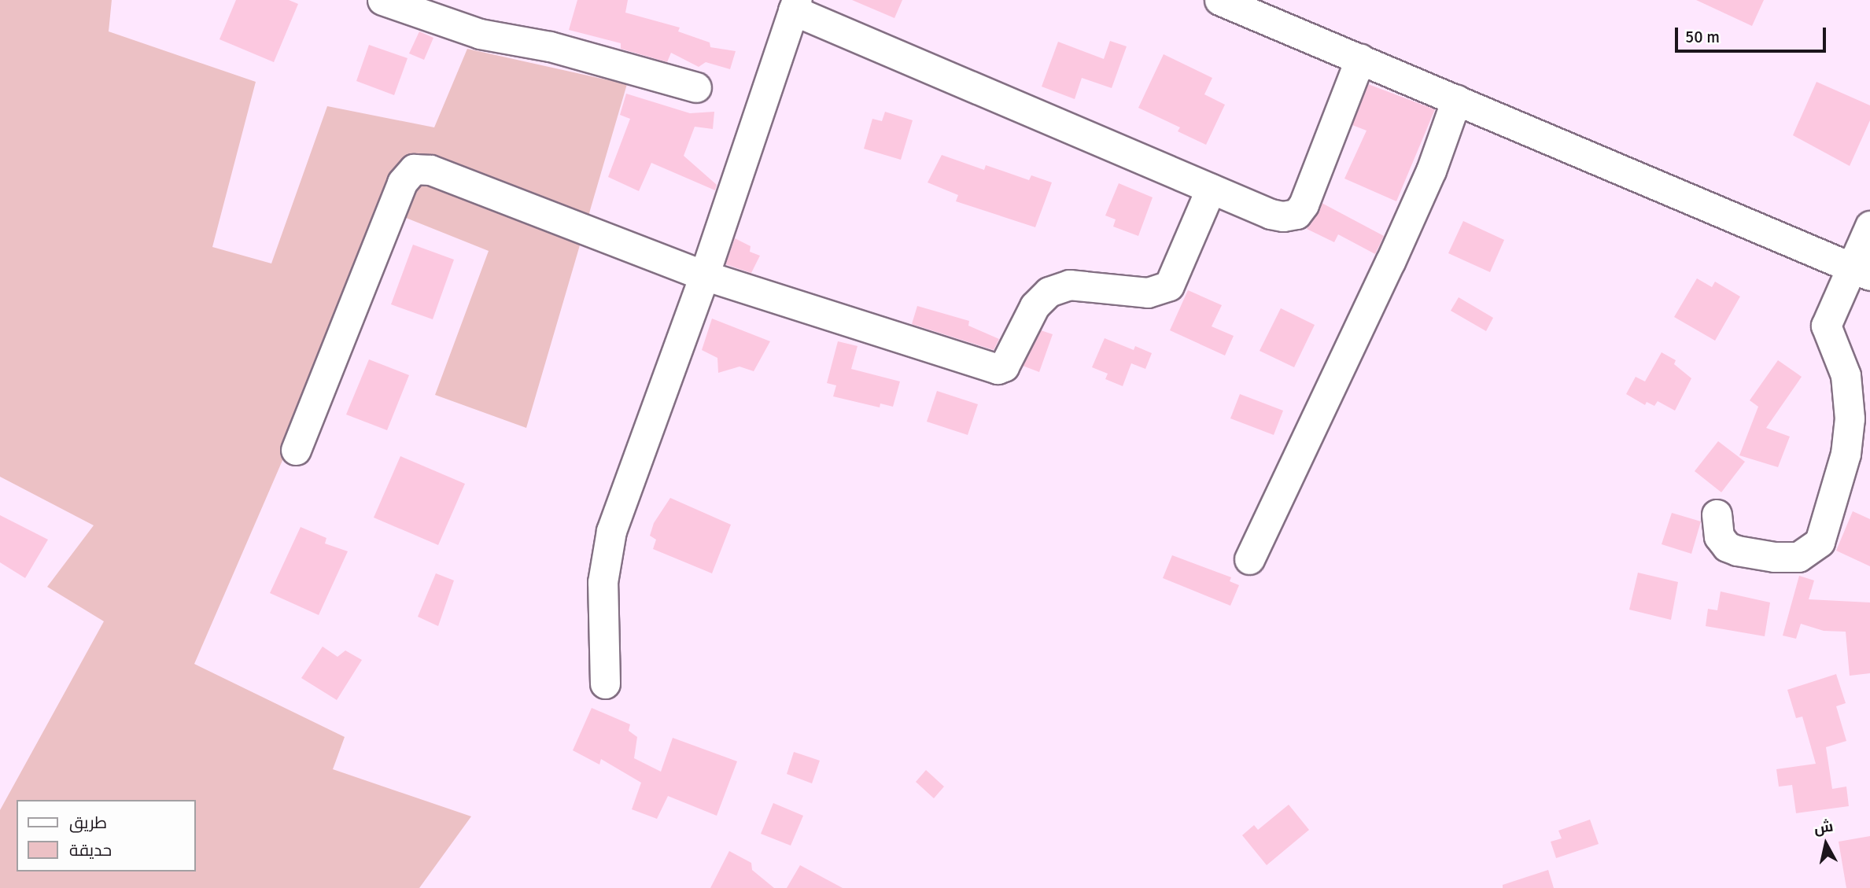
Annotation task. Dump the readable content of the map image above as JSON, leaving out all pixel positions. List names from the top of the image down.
{
  "legend": ["طريق", "حديقة"],
  "scale_bar": "50 m",
  "north": "top"
}
